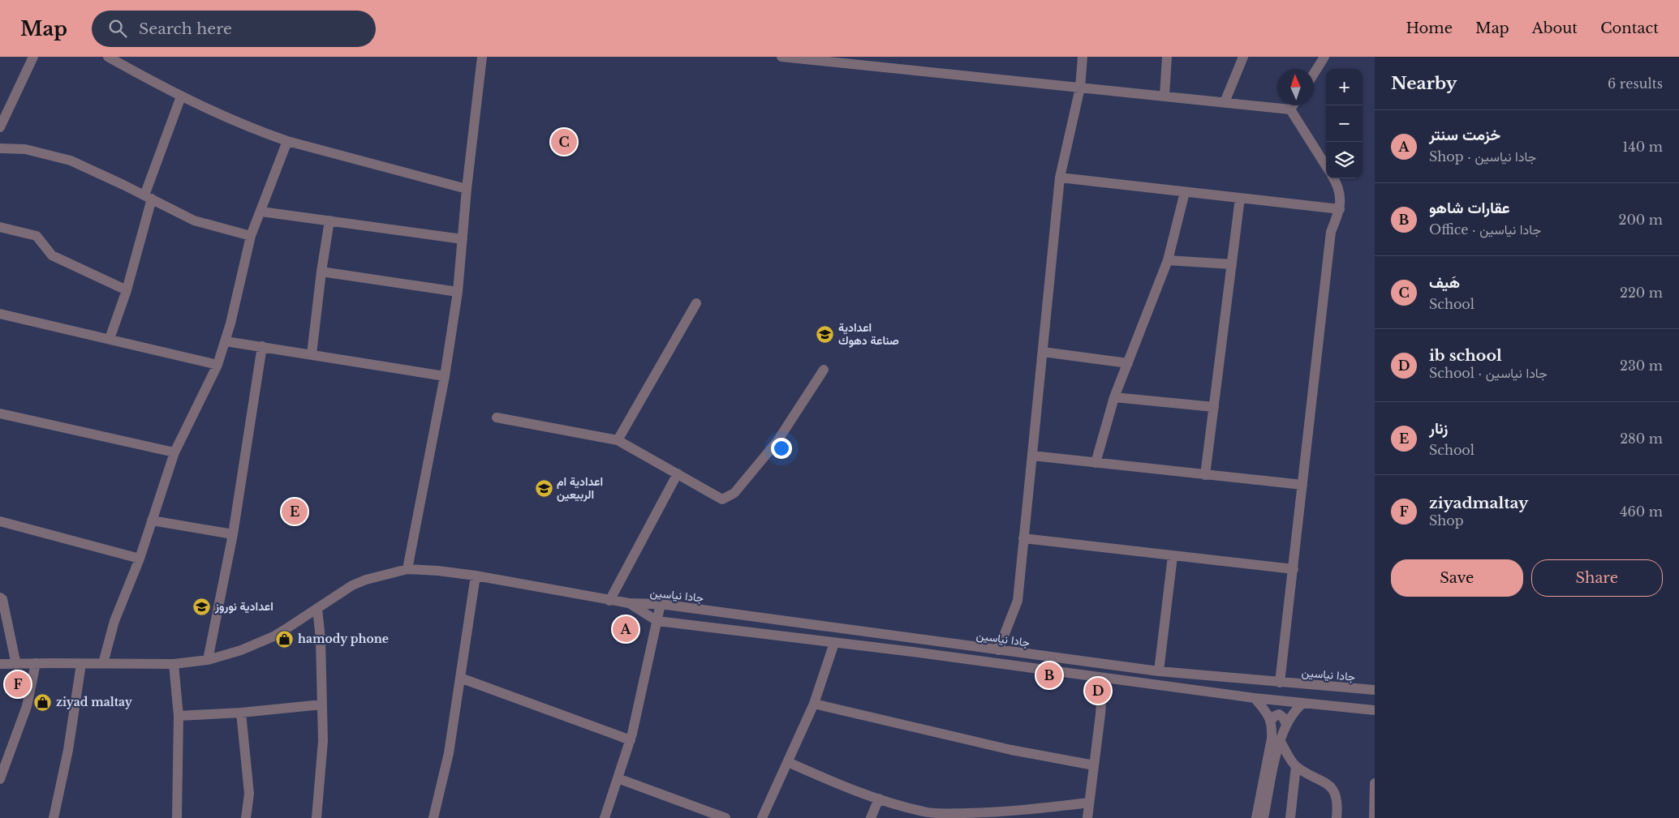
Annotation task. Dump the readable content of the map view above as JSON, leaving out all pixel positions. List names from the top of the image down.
{
  "streets": {
    "street": ["جادا نیاسین"]
  },
  "places": {
    "school or university": ["اعدادية صناعة دهوك", "اعدادية ام الربيعين", "اعدادية نوروز"],
    "shop": ["hamody phone", "ziyad maltay"]
  },
  "north": "top",
  "page": {
    "header": "Map",
    "search": "Search here",
    "nav": [
      "Home",
      "Map",
      "About",
      "Contact"
    ],
    "heading": ["Nearby", "6 results"],
    "map_buttons": ["+", "−"],
    "list": [
      {
        "mark": "A",
        "name": "خزمت سنتر",
        "note": "Shop · جادا نیاسین",
        "value": "140 m"
      },
      {
        "mark": "B",
        "name": "عقارات شاهو",
        "note": "Office · جادا نیاسین",
        "value": "200 m"
      },
      {
        "mark": "C",
        "name": "هَيف",
        "note": "School",
        "value": "220 m"
      },
      {
        "mark": "D",
        "name": "ib school",
        "note": "School · جادا نیاسین",
        "value": "230 m"
      },
      {
        "mark": "E",
        "name": "زنار",
        "note": "School",
        "value": "280 m"
      },
      {
        "mark": "F",
        "name": "ziyadmaltay",
        "note": "Shop",
        "value": "460 m"
      }
    ],
    "pins": [
      "C",
      "E",
      "A",
      "B",
      "F",
      "D"
    ],
    "buttons": ["Save", "Share"]
  }
}
